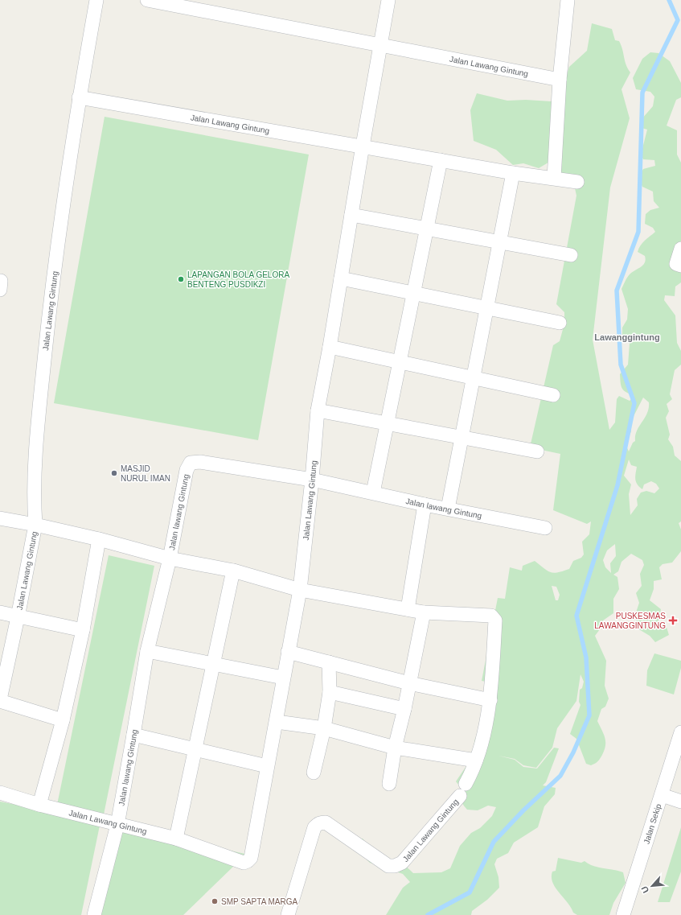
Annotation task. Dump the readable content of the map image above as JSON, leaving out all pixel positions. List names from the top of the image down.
{
  "streets": {
    "street": ["Jalan Lawang Gintung", "Jalan lawang Gintung", "Jalan Sekip"]
  },
  "crossings": [
    ["Jalan Lawang Gintung", "Jalan lawang Gintung"]
  ],
  "districts": ["Lawanggintung"],
  "places": {
    "other": ["LAPANGAN BOLA GELORA BENTENG PUSDIKZI", "MASJID NURUL IMAN", "SMP SAPTA MARGA"],
    "health": ["PUSKESMAS LAWANGGINTUNG"]
  },
  "north": "bottom left"
}
